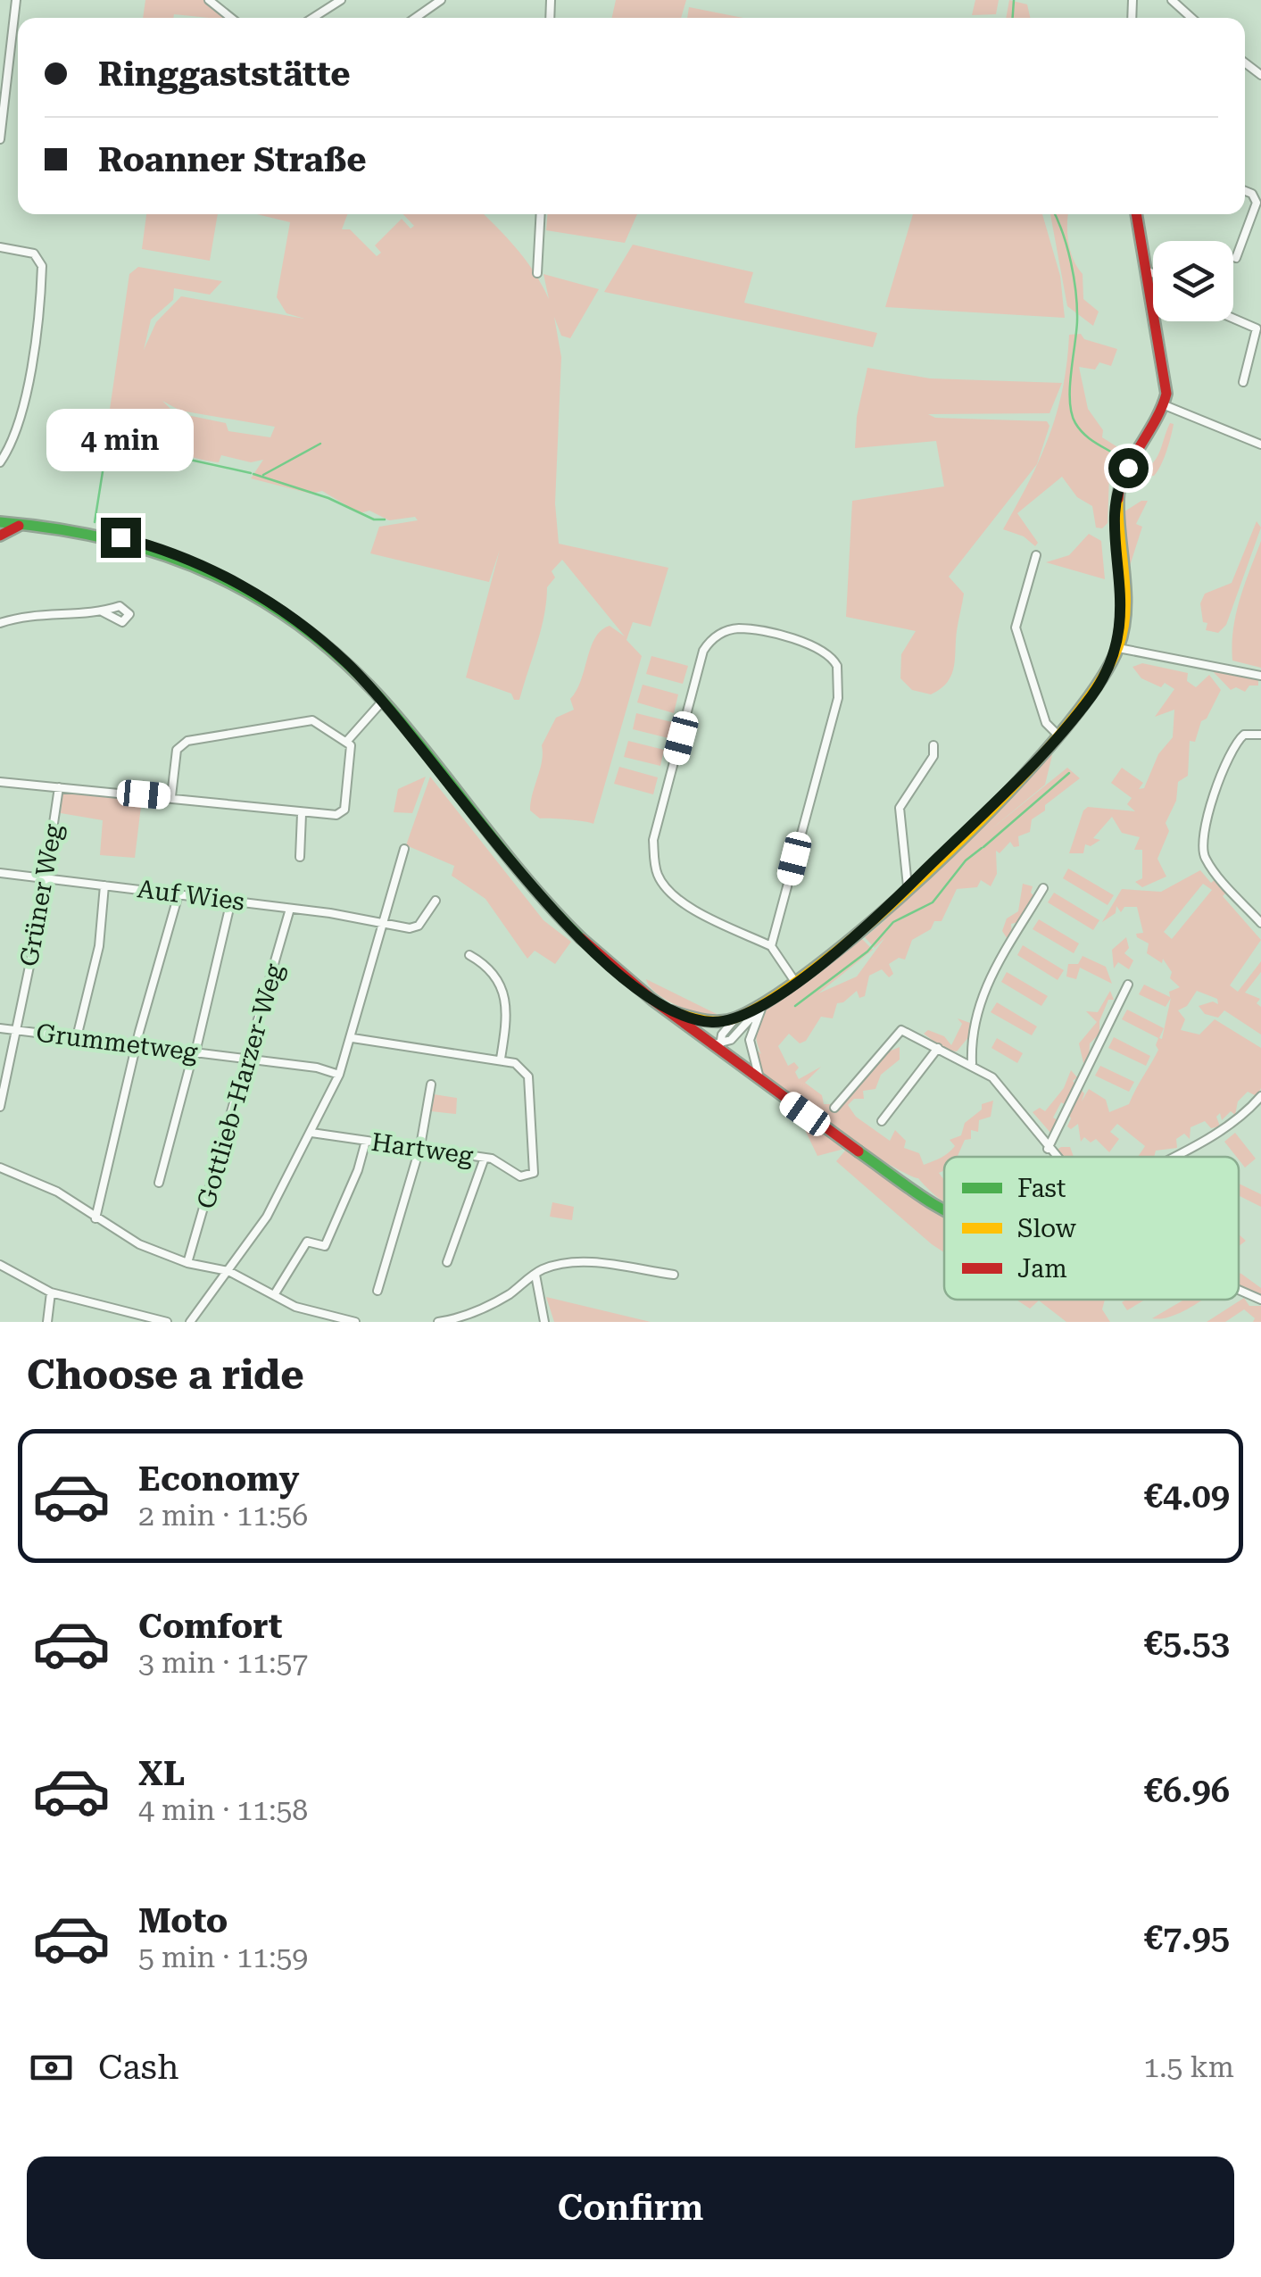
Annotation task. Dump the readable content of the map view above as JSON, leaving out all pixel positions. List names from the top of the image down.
{
  "streets": {
    "street": [
      "Grüner Weg",
      "Auf Wies",
      "Grummetweg",
      "Gottlieb-Harzer-Weg",
      "Hartweg"
    ]
  },
  "crossings": [
    ["Grüner Weg", "Auf Wies"],
    ["Grüner Weg", "Grummetweg"],
    ["Auf Wies", "Gottlieb-Harzer-Weg"],
    ["Grummetweg", "Gottlieb-Harzer-Weg"]
  ],
  "legend": ["Fast", "Slow", "Jam"],
  "page": {
    "banner": ["Ringgaststätte", "Roanner Straße"],
    "bubble": "4 min",
    "heading": "Choose a ride",
    "list": [
      {
        "name": "Economy",
        "note": "2 min · 11:56",
        "value": "€4.09"
      },
      {
        "name": "Comfort",
        "note": "3 min · 11:57",
        "value": "€5.53"
      },
      {
        "name": "XL",
        "note": "4 min · 11:58",
        "value": "€6.96"
      },
      {
        "name": "Moto",
        "note": "5 min · 11:59",
        "value": "€7.95"
      }
    ],
    "pay": ["Cash", "1.5 km"],
    "buttons": "Confirm"
  }
}
